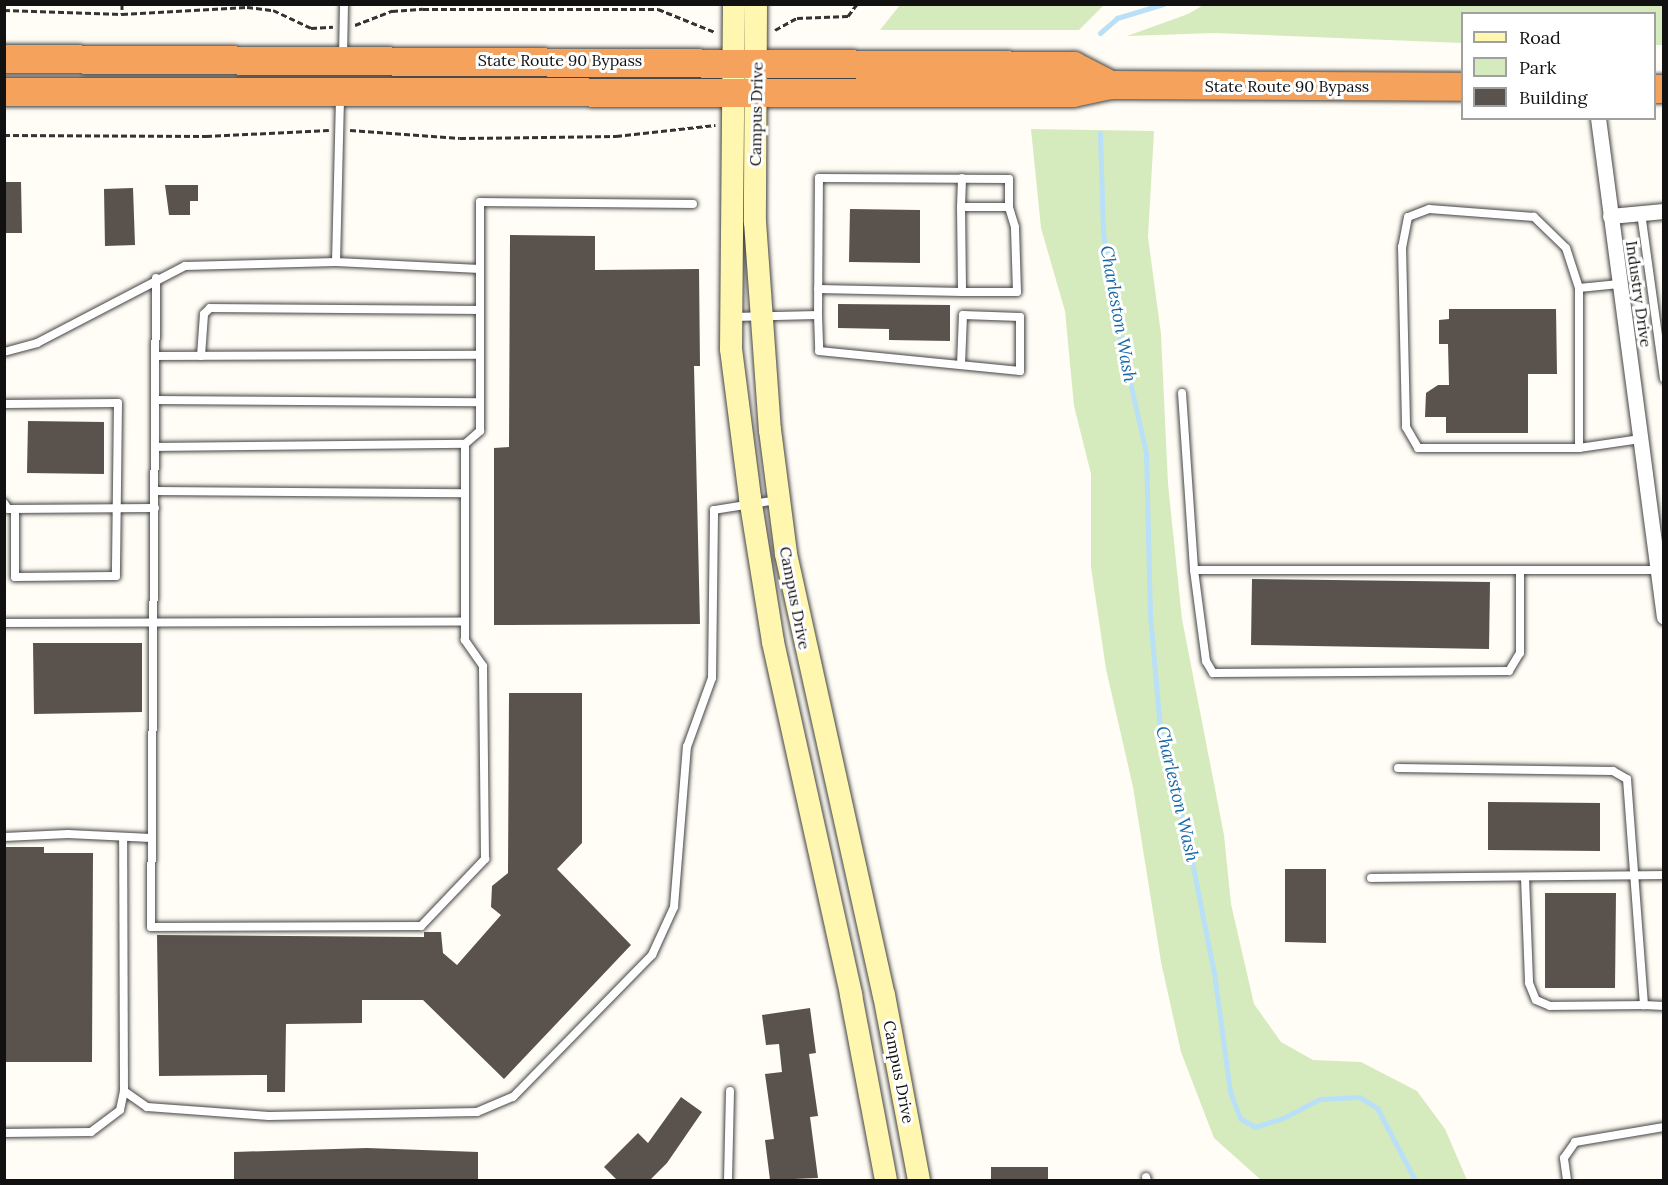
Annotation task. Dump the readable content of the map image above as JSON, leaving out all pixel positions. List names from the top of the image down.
{
  "streets": {
    "highway": ["State Route 90 Bypass"],
    "street": ["Campus Drive", "Industry Drive"]
  },
  "crossings": [
    ["State Route 90 Bypass", "Campus Drive"]
  ],
  "water": ["Charleston Wash"],
  "legend": ["Road", "Park", "Building"]
}
